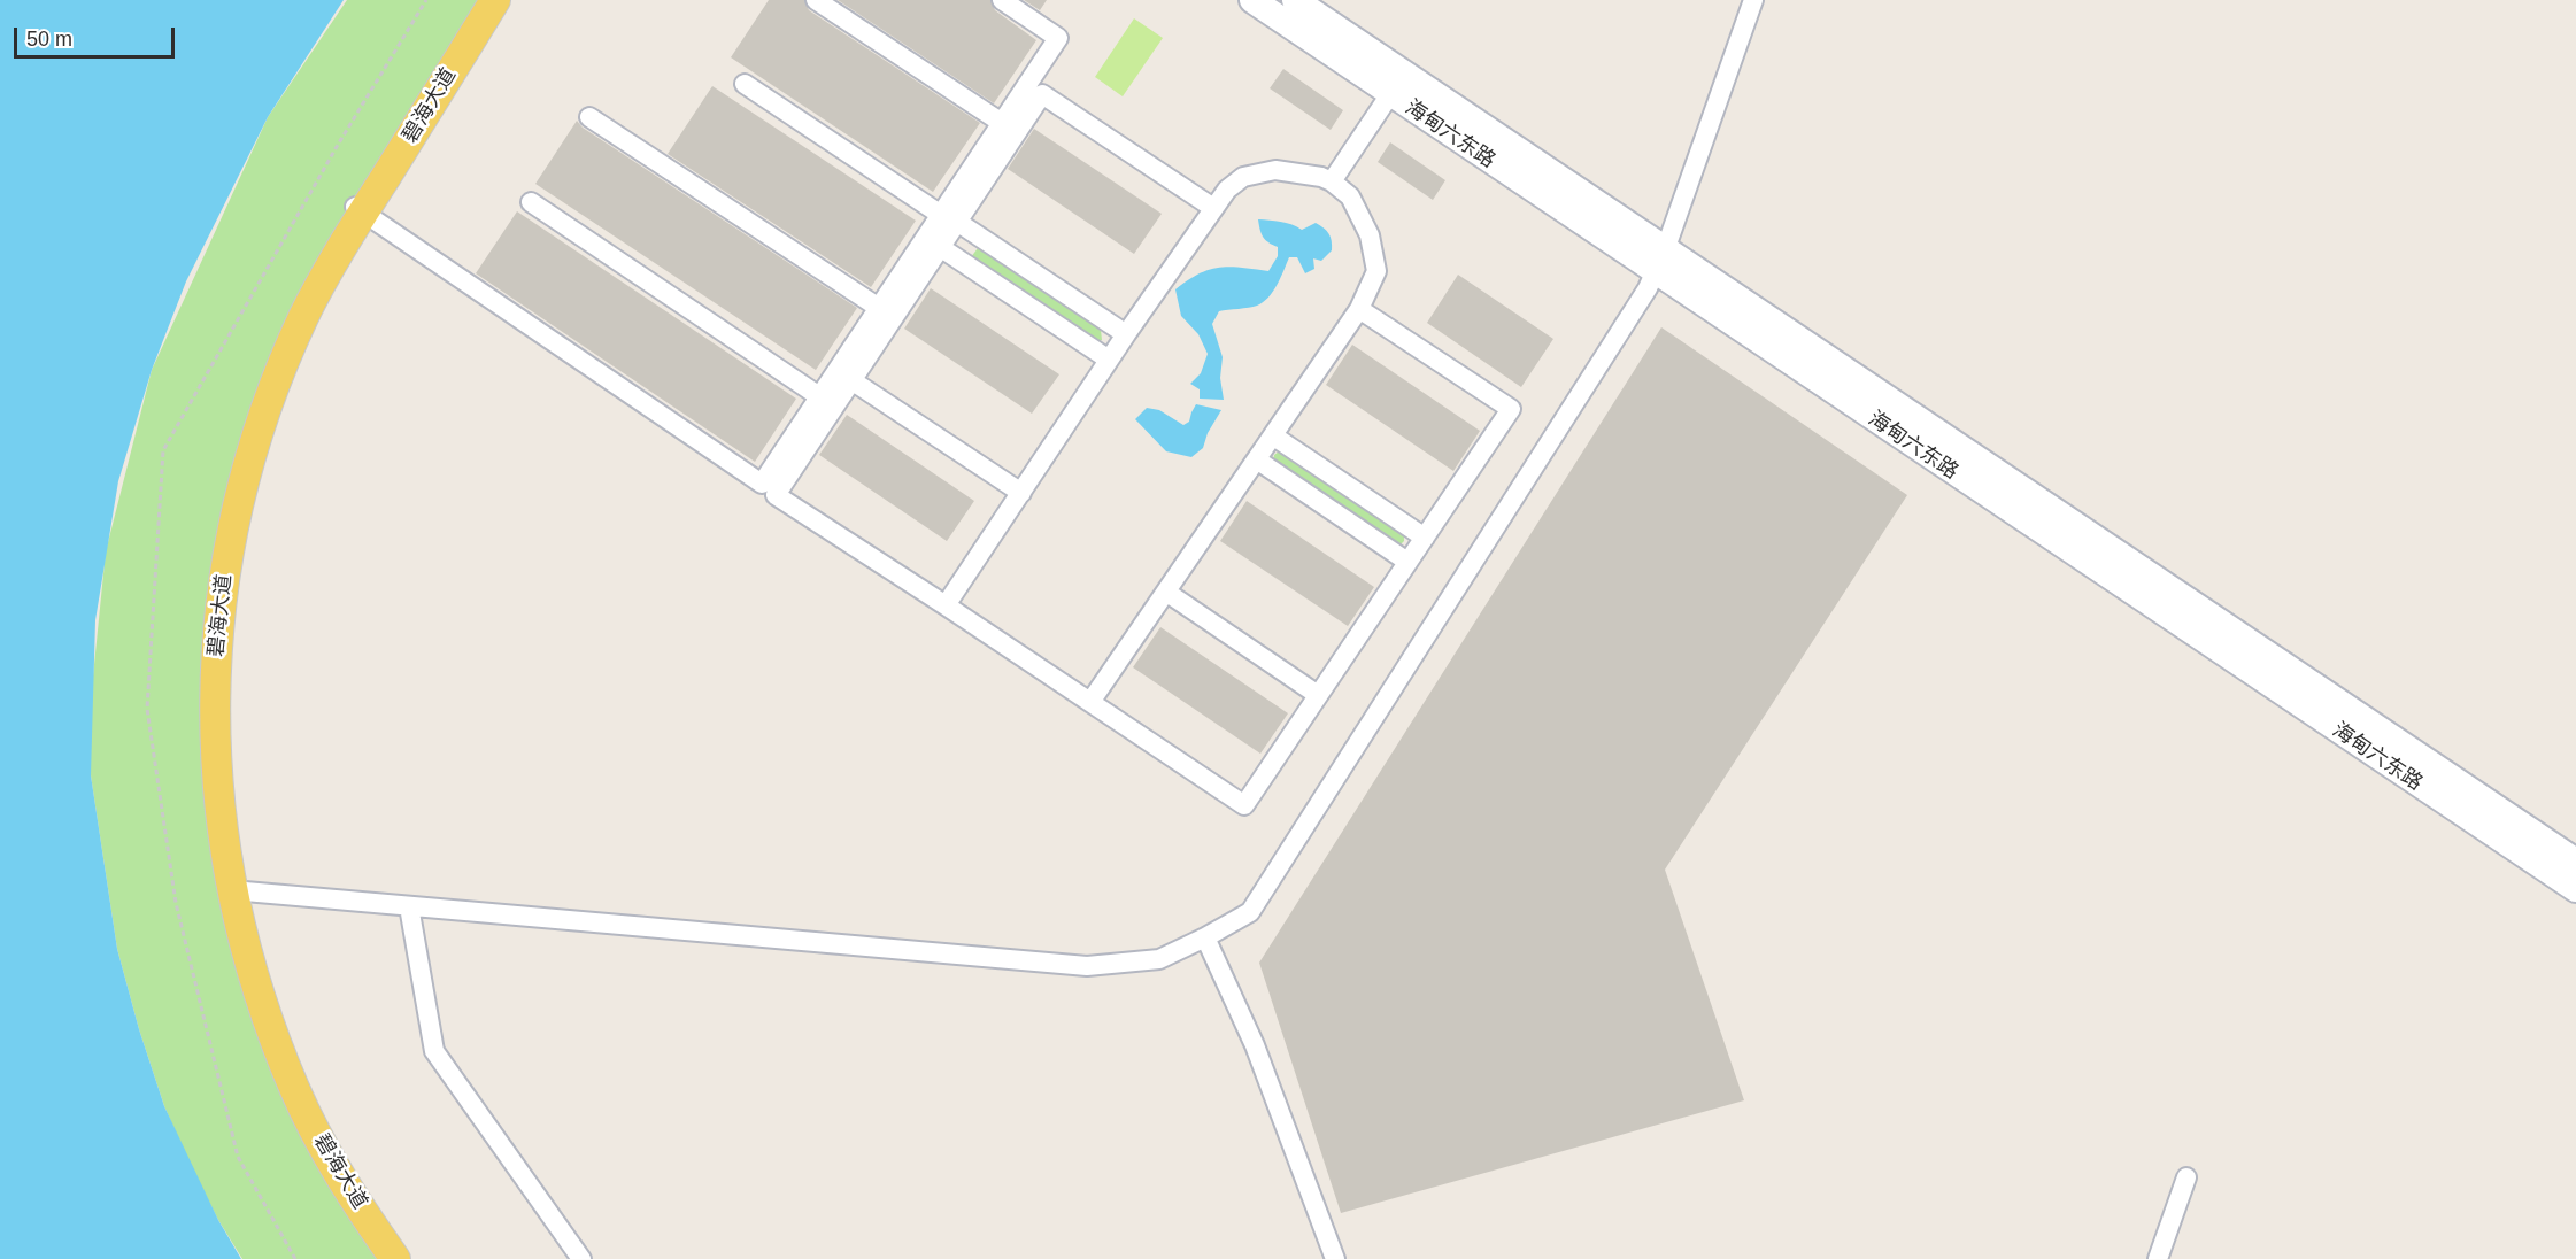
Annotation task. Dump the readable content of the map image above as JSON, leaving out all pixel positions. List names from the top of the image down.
{
  "streets": {
    "main road": ["碧海大道", "海甸六东路"]
  },
  "scale_bar": "50 m"
}
